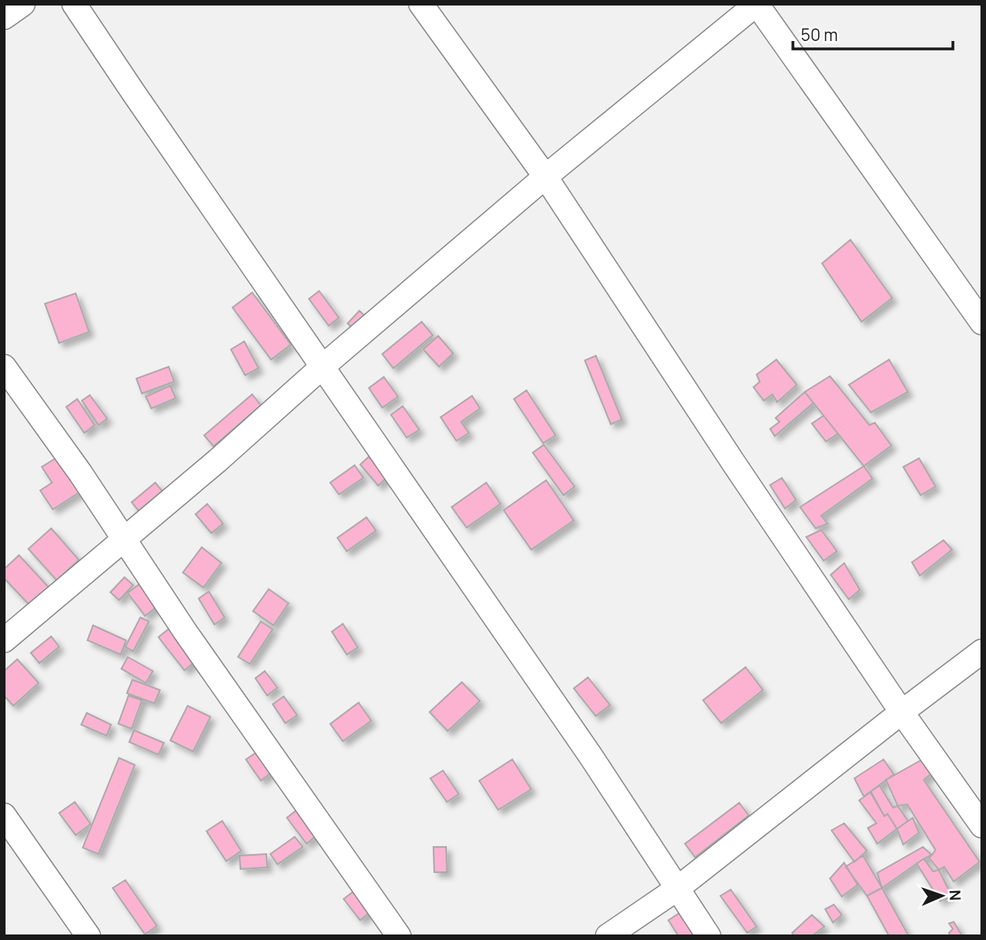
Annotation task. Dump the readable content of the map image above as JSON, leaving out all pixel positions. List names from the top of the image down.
{
  "scale_bar": "50 m",
  "north": "right"
}
